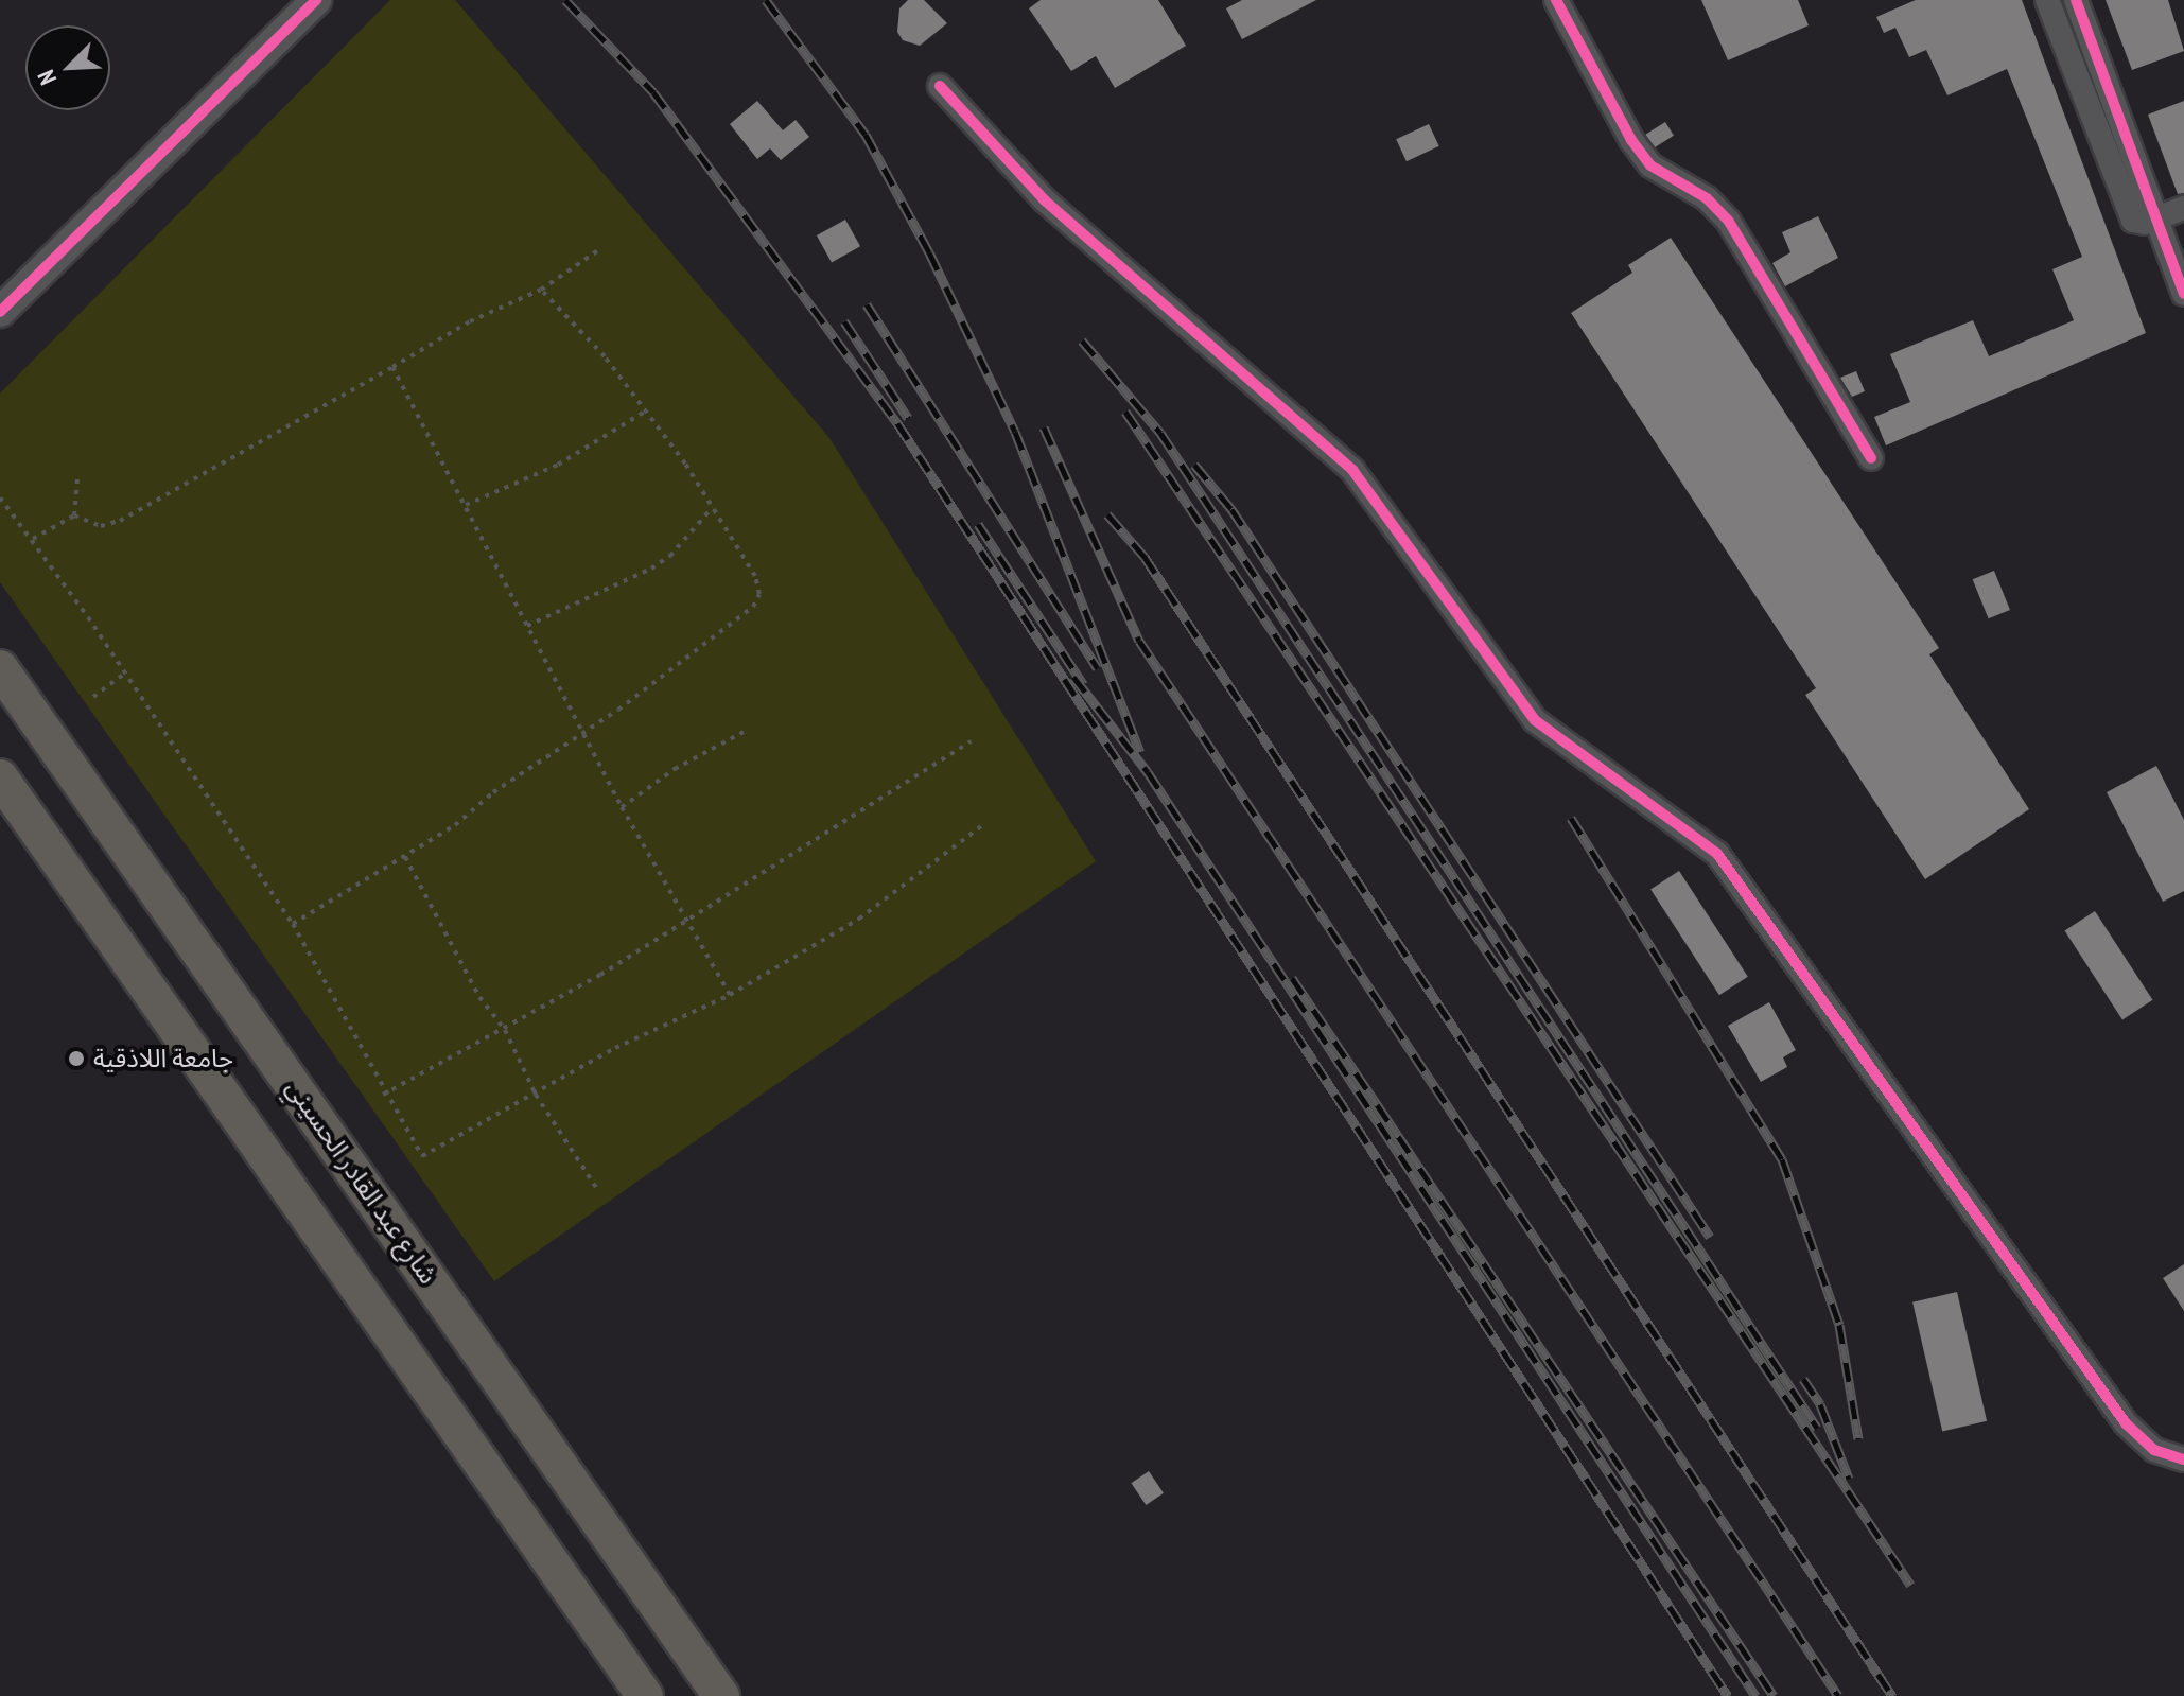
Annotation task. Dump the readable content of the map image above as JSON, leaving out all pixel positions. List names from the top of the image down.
{
  "streets": {
    "main road": ["شارع عبد القادر الحسيني"]
  },
  "places": ["جامعة اللاذقية"],
  "north": "bottom left"
}
